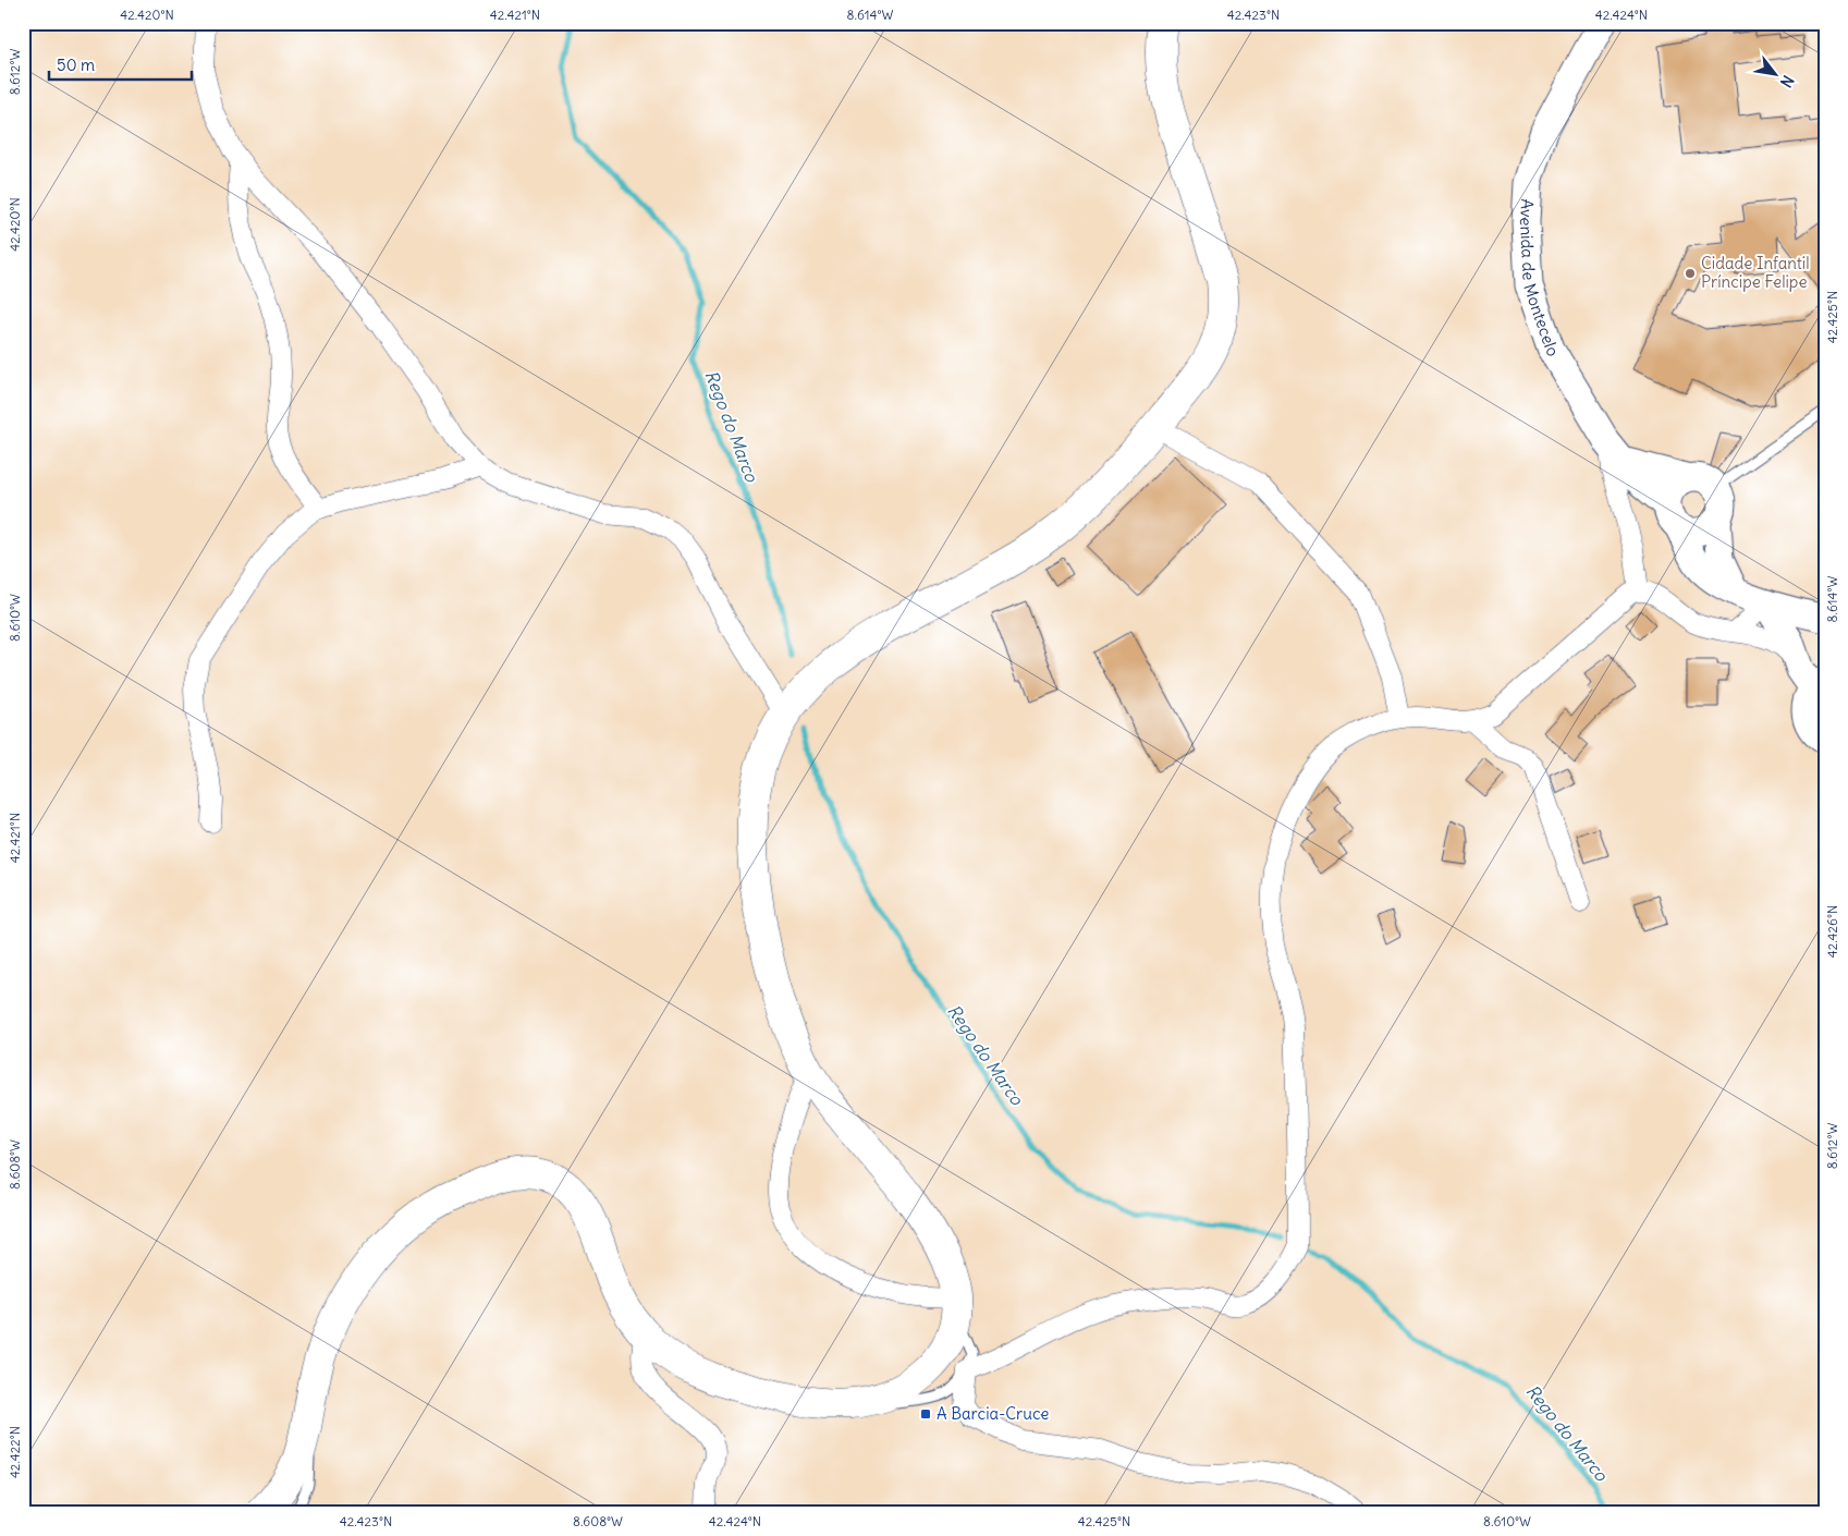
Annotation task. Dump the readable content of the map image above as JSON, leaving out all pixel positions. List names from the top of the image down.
{
  "streets": {
    "street": ["Avenida de Montecelo"]
  },
  "water": ["Rego do Marco"],
  "places": {
    "other": ["Cidade Infantil Príncipe Felipe"],
    "transit": ["A Barcia-Cruce"]
  },
  "scale_bar": "50 m",
  "north": "bottom right",
  "coordinates": [
    "42.420°N",
    "42.421°N",
    "8.614°W",
    "42.423°N",
    "42.424°N",
    "8.612°W",
    "42.425°N",
    "8.610°W",
    "42.426°N",
    "8.608°W",
    "42.422°N"
  ]
}
